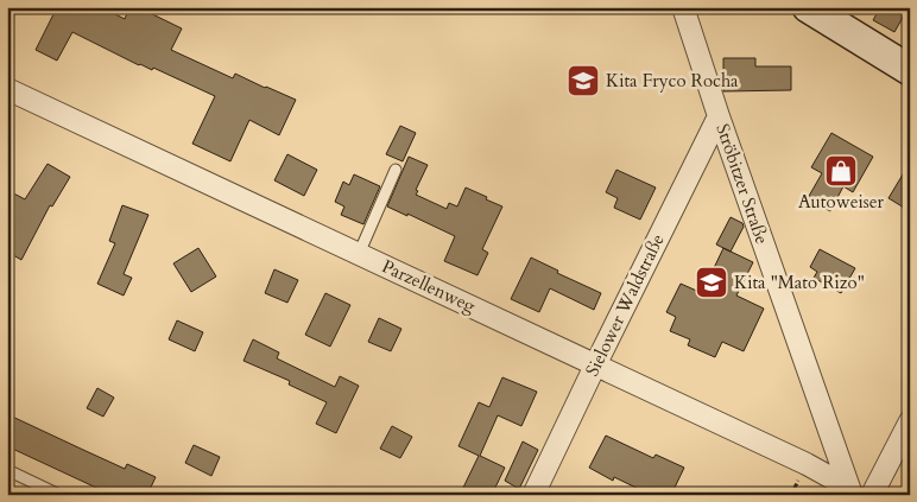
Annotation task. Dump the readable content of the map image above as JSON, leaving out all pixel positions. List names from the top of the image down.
{
  "streets": {
    "street": ["Ströbitzer Straße", "Parzellenweg", "Sielower Waldstraße"]
  },
  "crossings": [
    ["Ströbitzer Straße", "Parzellenweg"],
    ["Ströbitzer Straße", "Sielower Waldstraße"],
    ["Parzellenweg", "Sielower Waldstraße"]
  ],
  "places": {
    "school or university": ["Kita Fryco Rocha", "Kita \"Mato Rizo\""],
    "shop": ["Autoweiser"]
  }
}
